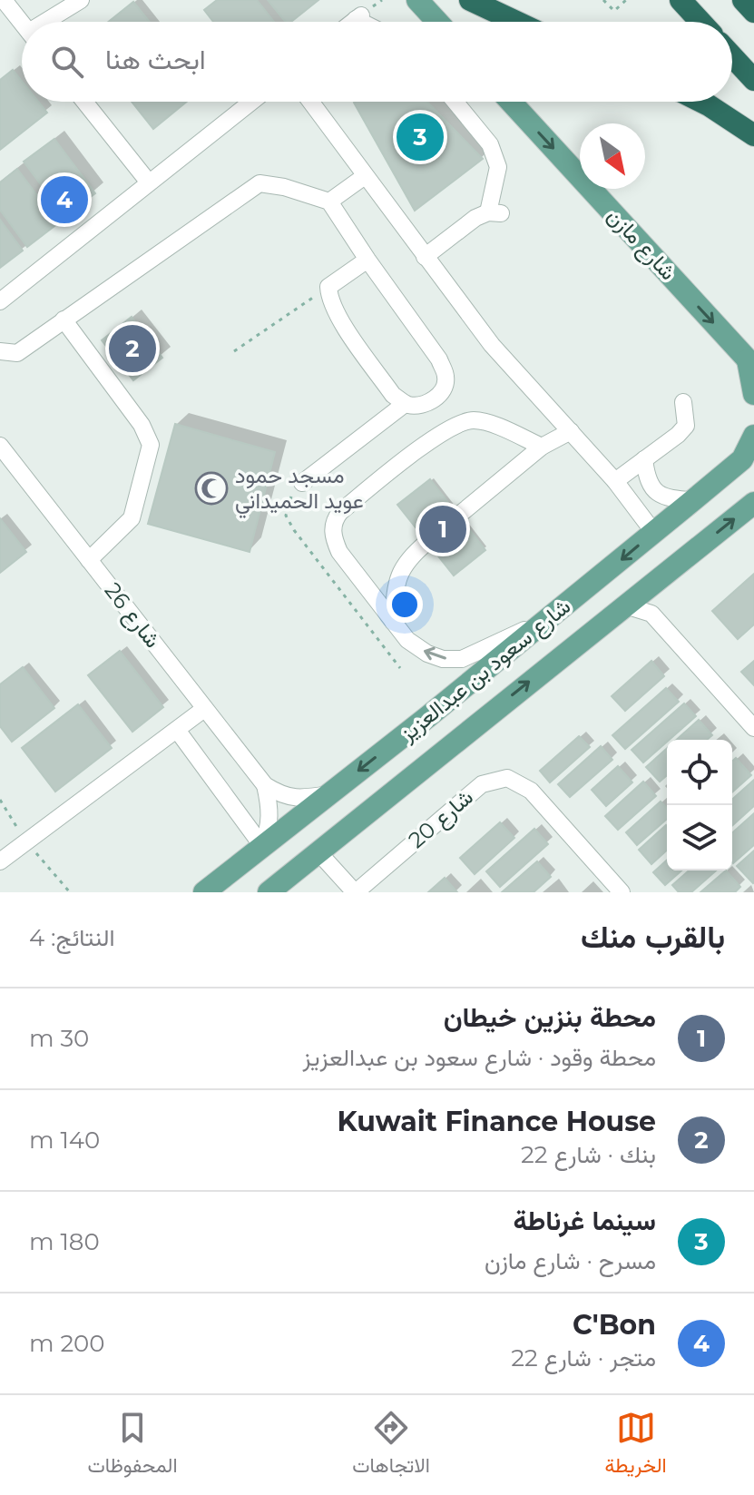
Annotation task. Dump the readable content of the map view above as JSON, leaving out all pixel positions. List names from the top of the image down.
{
  "streets": {
    "main road": ["شارع مازن", "شارع سعود بن عبدالعزيز"],
    "street": ["شارع 26", "شارع 20"]
  },
  "crossings": [
    ["شارع 26", "شارع سعود بن عبدالعزيز"]
  ],
  "one_way": ["شارع مازن"],
  "places": {
    "mosque": ["مسجد حمود عويد الحميداني"]
  },
  "north": "bottom right",
  "page": {
    "search": "ابحث هنا",
    "pins": [
      "3",
      "4",
      "2",
      "1"
    ],
    "heading": ["بالقرب منك", "النتائج: 4"],
    "list": [
      {
        "mark": "1",
        "name": "محطة بنزين خيطان",
        "note": "محطة وقود · شارع سعود بن عبدالعزيز",
        "value": "30 m"
      },
      {
        "mark": "2",
        "name": "Kuwait Finance House",
        "note": "بنك · شارع 22",
        "value": "140 m"
      },
      {
        "mark": "3",
        "name": "سينما غرناطة",
        "note": "مسرح · شارع مازن",
        "value": "180 m"
      },
      {
        "mark": "4",
        "name": "C'Bon",
        "note": "متجر · شارع 22",
        "value": "200 m"
      }
    ],
    "nav": ["الخريطة", "الاتجاهات", "المحفوظات"]
  }
}
